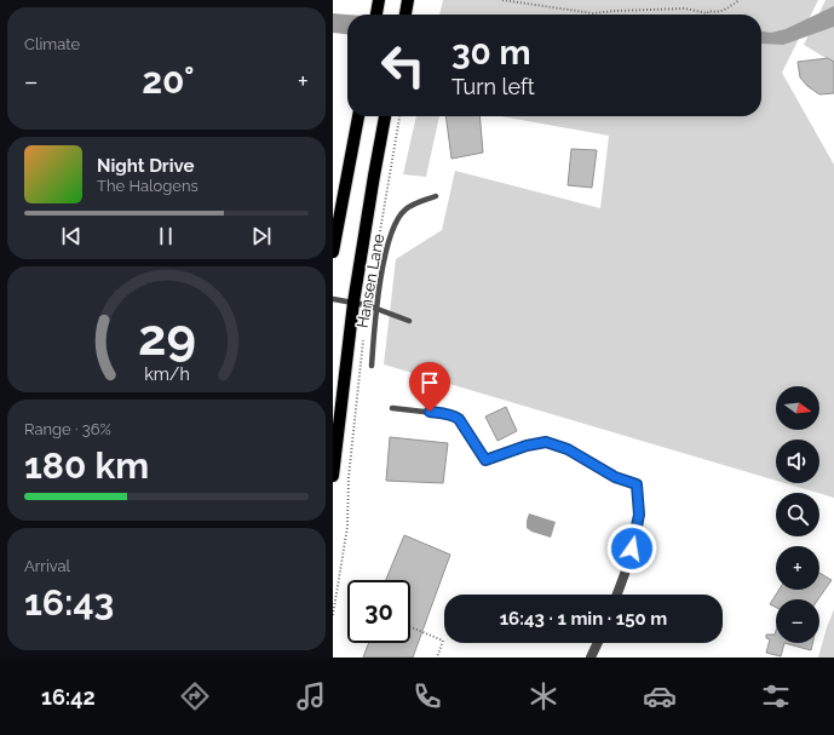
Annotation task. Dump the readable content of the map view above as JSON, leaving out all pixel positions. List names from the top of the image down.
{
  "streets": {
    "lane": ["Hansen Lane"]
  },
  "north": "right",
  "page": {
    "tile": [
      "Climate",
      ["Range · 36%", "180 km"],
      ["Arrival", "16:43"]
    ],
    "turn": ["30 m", "Turn left"],
    "heat": ["−", "20°", "+"],
    "song": ["Night Drive", "The Halogens"],
    "map_buttons": ["+", "−"],
    "limit": "30",
    "trip": "16:43 · 1 min · 150 m",
    "tabs": "16:42",
    "gauge": ["29", "km/h"]
  }
}
